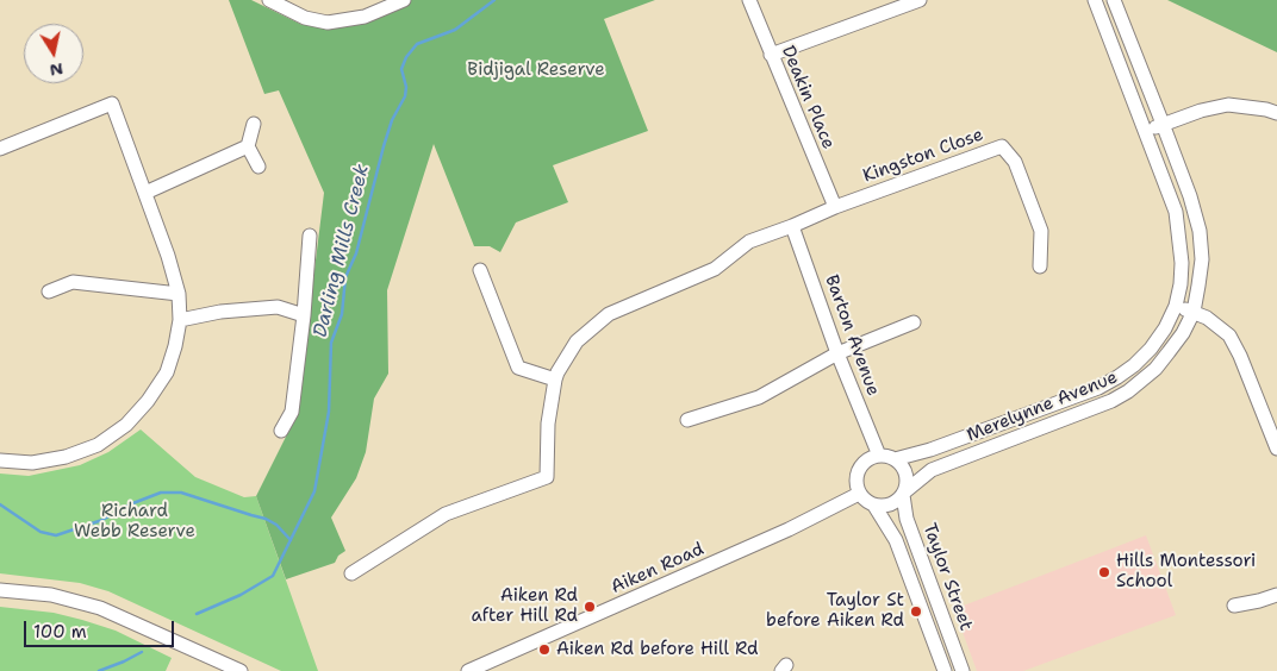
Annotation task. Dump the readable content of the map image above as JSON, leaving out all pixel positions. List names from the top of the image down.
{
  "streets": {
    "street": [
      "Deakin Place",
      "Kingston Close",
      "Barton Avenue",
      "Merelynne Avenue",
      "Aiken Road",
      "Taylor Street"
    ]
  },
  "crossings": [
    ["Deakin Place", "Kingston Close"],
    ["Barton Avenue", "Merelynne Avenue"],
    ["Barton Avenue", "Aiken Road"],
    ["Barton Avenue", "Taylor Street"],
    ["Merelynne Avenue", "Aiken Road"],
    ["Merelynne Avenue", "Taylor Street"],
    ["Aiken Road", "Taylor Street"]
  ],
  "water": ["Darling Mills Creek"],
  "parks": ["Bidjigal Reserve", "Richard Webb Reserve"],
  "places": [
    "Hills Montessori School",
    "Aiken Rd after Hill Rd",
    "Taylor St before Aiken Rd",
    "Aiken Rd before Hill Rd"
  ],
  "scale_bar": "100 m",
  "north": "bottom"
}
